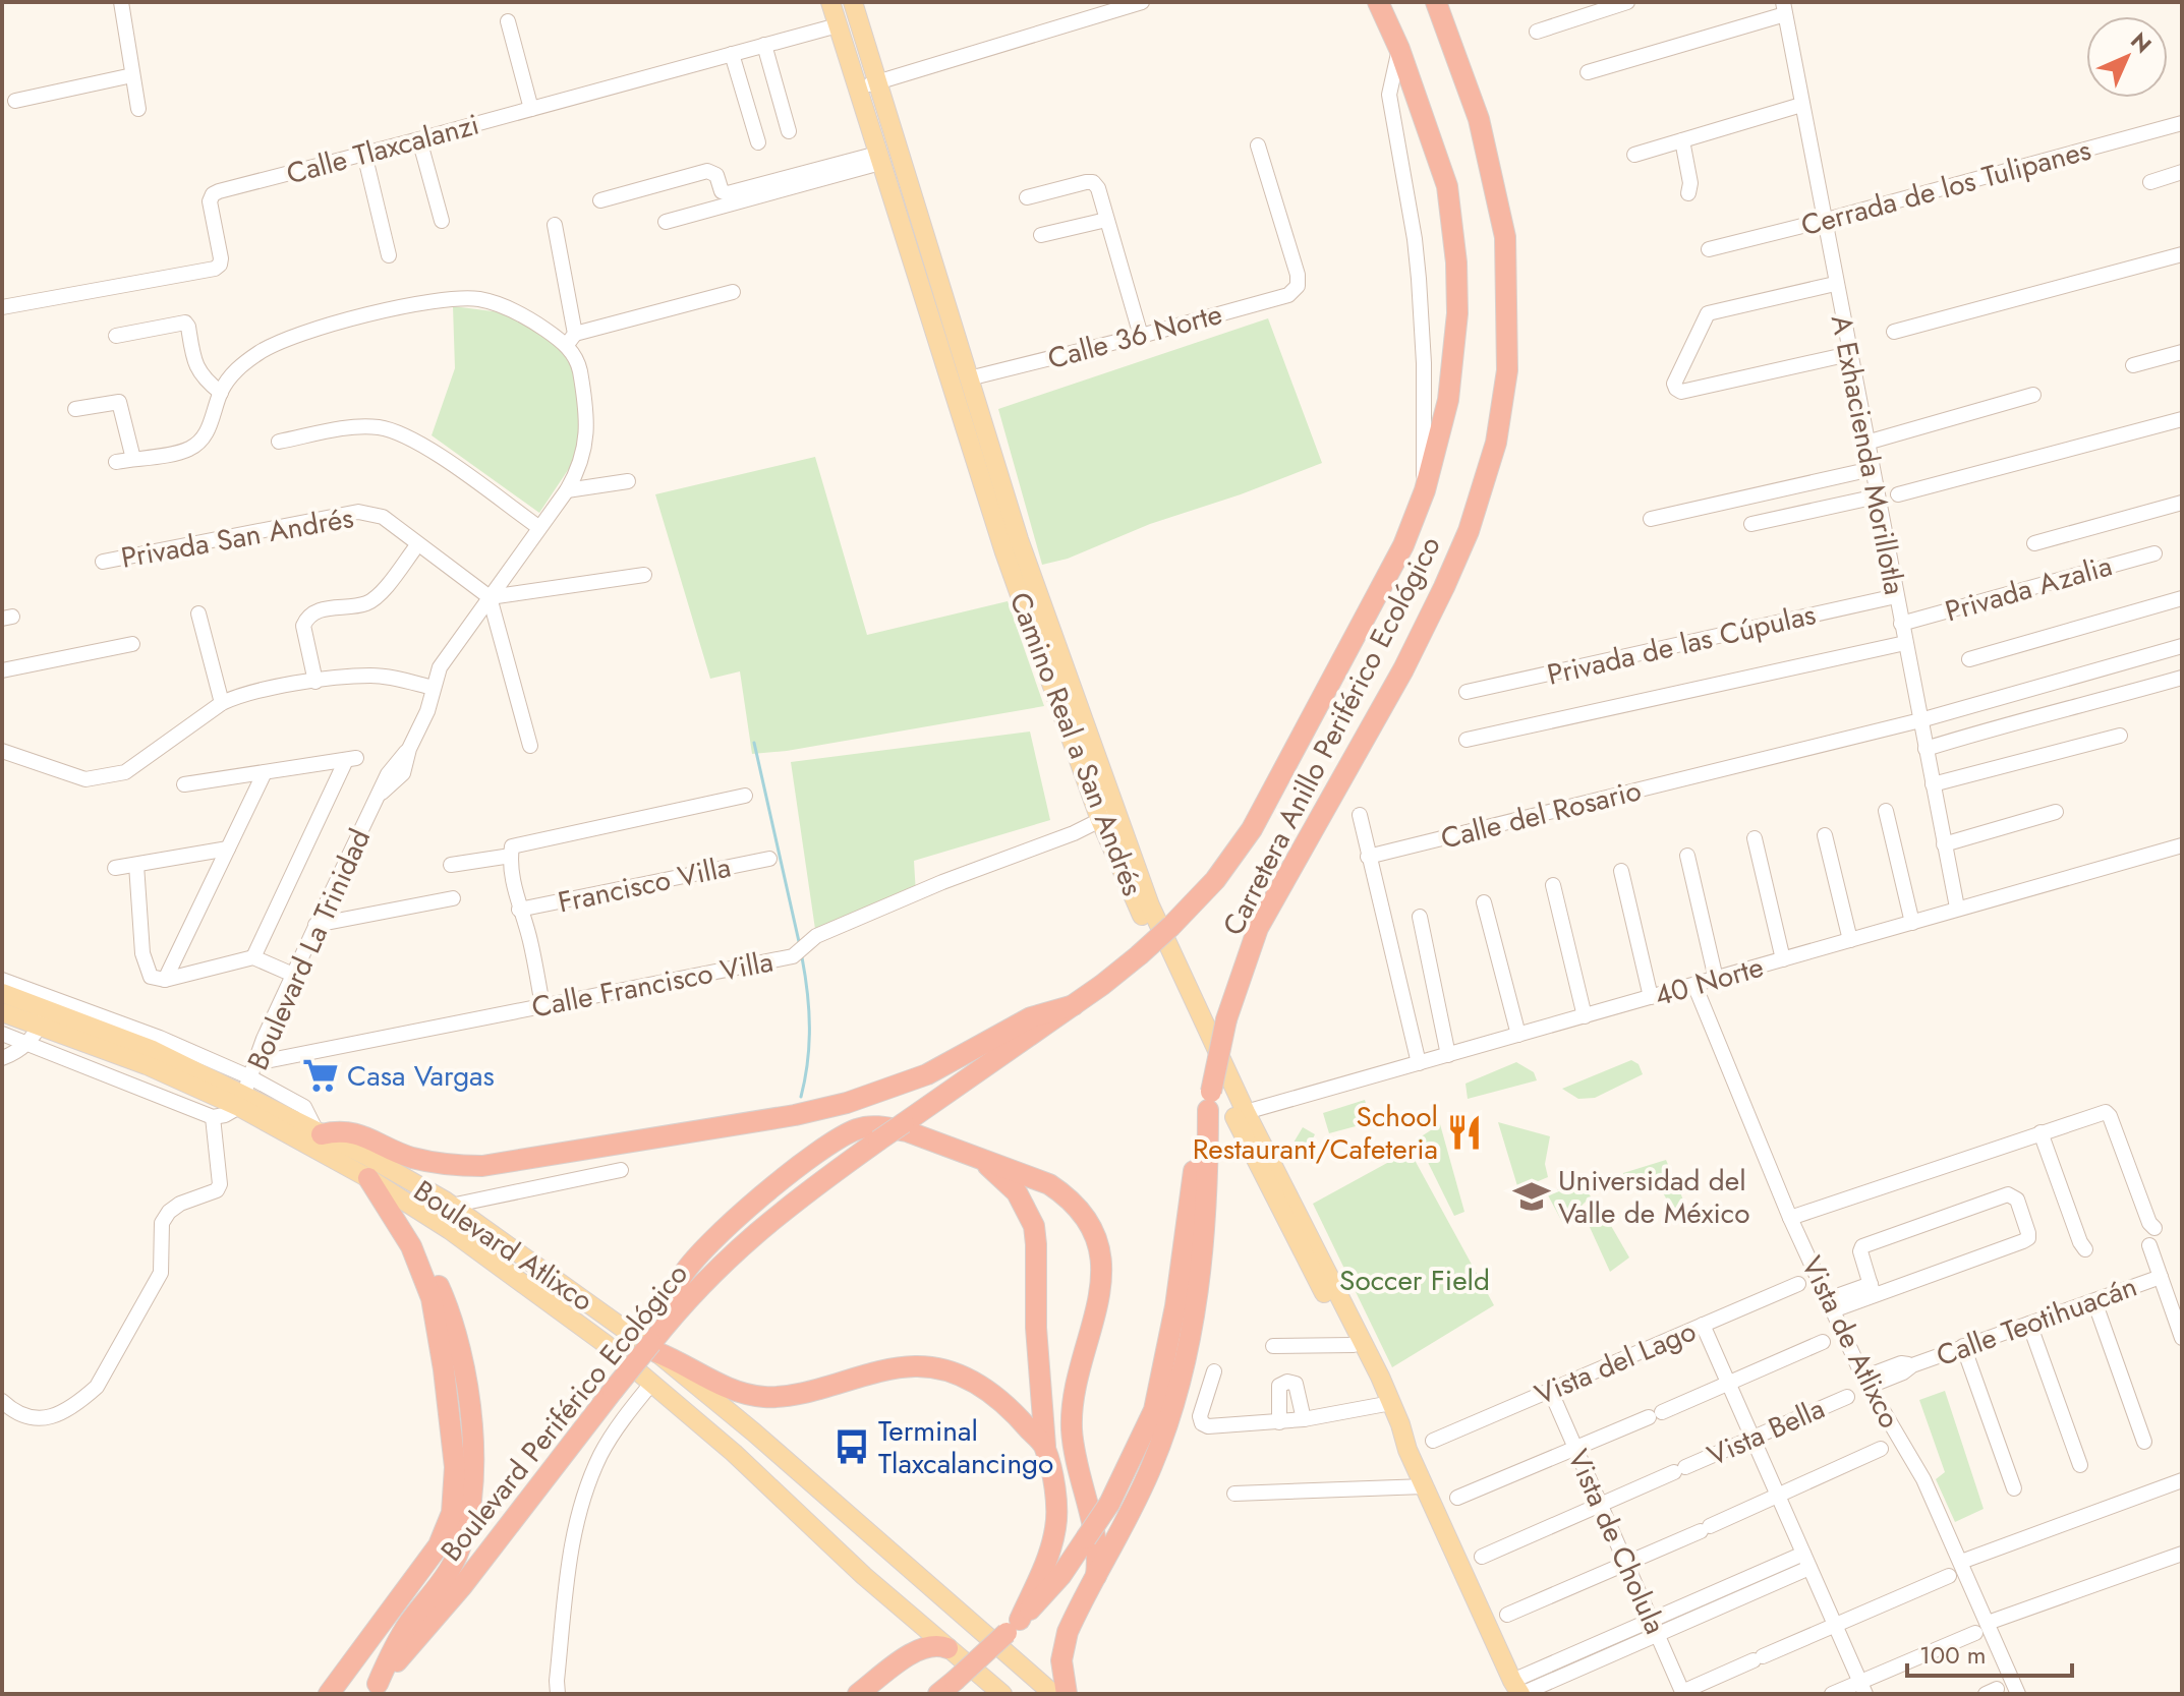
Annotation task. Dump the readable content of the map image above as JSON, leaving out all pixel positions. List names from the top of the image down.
{
  "streets": {
    "highway": ["Carretera Anillo Periférico Ecológico", "Boulevard Periférico Ecológico"],
    "main road": ["Camino Real a San Andrés", "Boulevard Atlixco"],
    "street": [
      "Calle Tlaxcalanzi",
      "Cerrada de los Tulipanes",
      "Calle 36 Norte",
      "A Exhacienda Morillotla",
      "Privada San Andrés",
      "Privada Azalia",
      "Privada de las Cúpulas",
      "Calle del Rosario",
      "Francisco Villa",
      "Boulevard La Trinidad",
      "40 Norte",
      "Calle Francisco Villa",
      "Calle Teotihuacán",
      "Vista de Atlixco",
      "Vista del Lago",
      "Vista Bella",
      "Vista de Cholula"
    ]
  },
  "crossings": [
    ["Calle Tlaxcalanzi", "Camino Real a San Andrés"],
    ["Cerrada de los Tulipanes", "A Exhacienda Morillotla"],
    ["Calle 36 Norte", "Camino Real a San Andrés"],
    ["A Exhacienda Morillotla", "Privada Azalia"],
    ["A Exhacienda Morillotla", "Privada de las Cúpulas"],
    ["A Exhacienda Morillotla", "Calle del Rosario"],
    ["A Exhacienda Morillotla", "40 Norte"],
    ["Privada San Andrés", "Boulevard La Trinidad"],
    ["Carretera Anillo Periférico Ecológico", "Boulevard Periférico Ecológico"],
    ["Camino Real a San Andrés", "40 Norte"],
    ["Camino Real a San Andrés", "Calle Francisco Villa"],
    ["Boulevard La Trinidad", "Calle Francisco Villa"],
    ["Boulevard La Trinidad", "Boulevard Atlixco"],
    ["40 Norte", "Vista de Atlixco"],
    ["Calle Francisco Villa", "Boulevard Atlixco"],
    ["Calle Teotihuacán", "Vista de Atlixco"],
    ["Vista del Lago", "Vista de Cholula"],
    ["Vista Bella", "Vista de Cholula"]
  ],
  "parks": ["Soccer Field"],
  "places": {
    "supermarket": ["Casa Vargas"],
    "restaurant": ["School Restaurant/Cafeteria"],
    "school or university": ["Universidad del Valle de México"],
    "bus stop": ["Terminal Tlaxcalancingo"]
  },
  "scale_bar": "100 m",
  "north": "top right"
}
